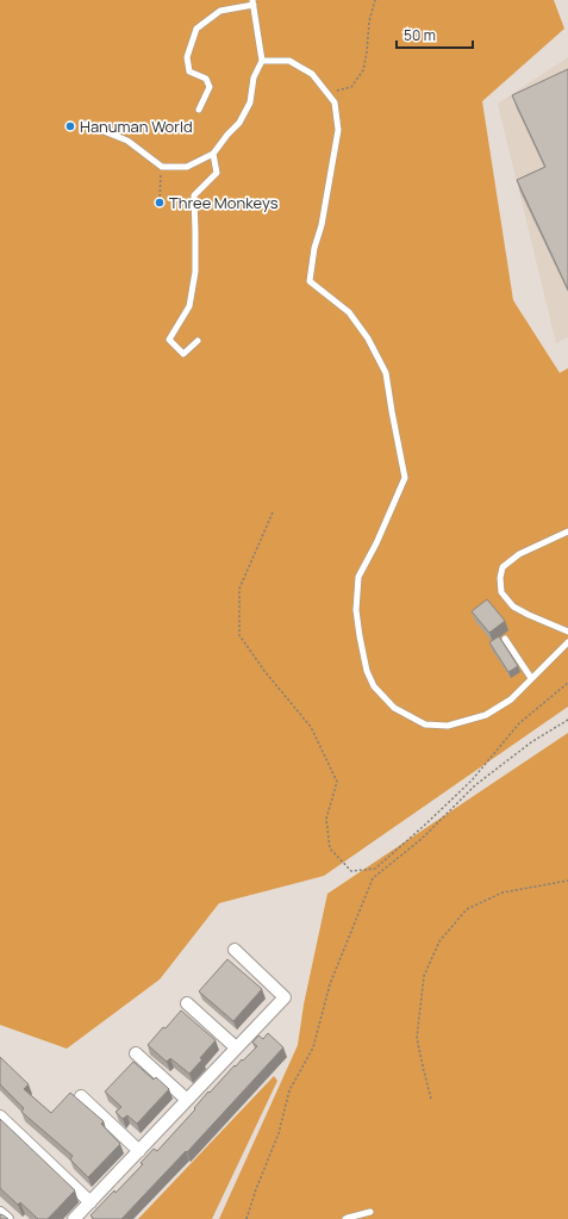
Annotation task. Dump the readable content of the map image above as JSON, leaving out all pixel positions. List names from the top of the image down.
{
  "places": ["Hanuman World", "Three Monkeys"],
  "scale_bar": "50 m"
}
